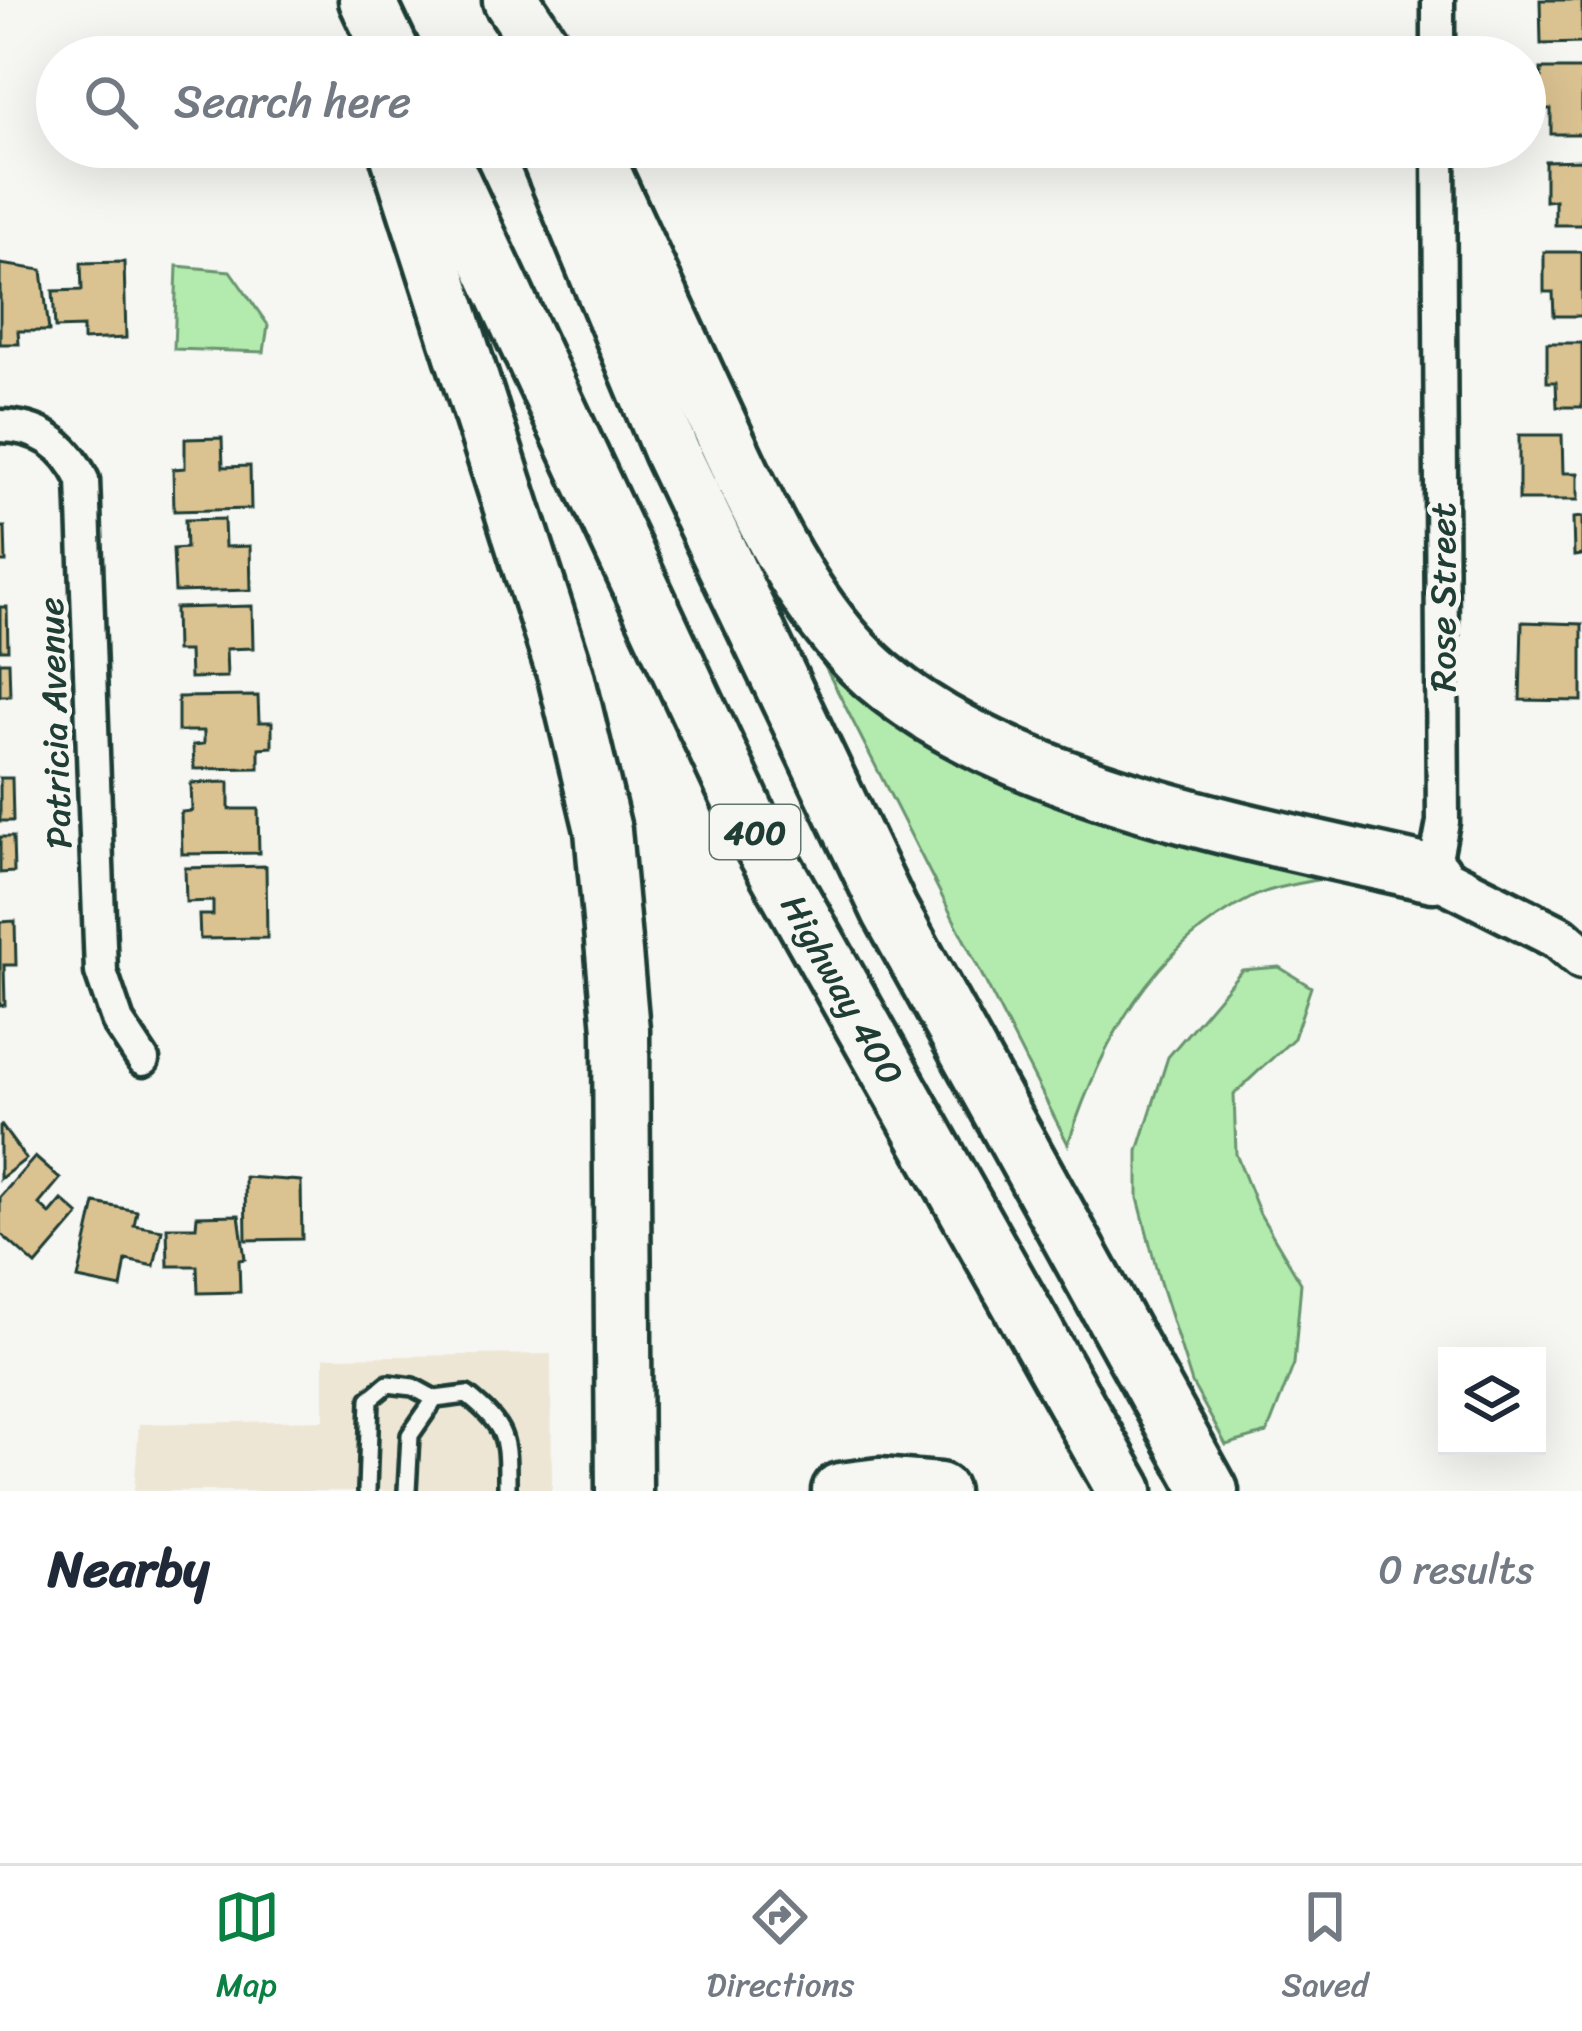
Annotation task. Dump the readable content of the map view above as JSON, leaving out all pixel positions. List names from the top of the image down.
{
  "streets": {
    "highway": ["400", "Highway 400"],
    "street": ["Rose Street", "Patricia Avenue"]
  },
  "page": {
    "search": "Search here",
    "heading": ["Nearby", "0 results"],
    "nav": ["Map", "Directions", "Saved"]
  }
}
